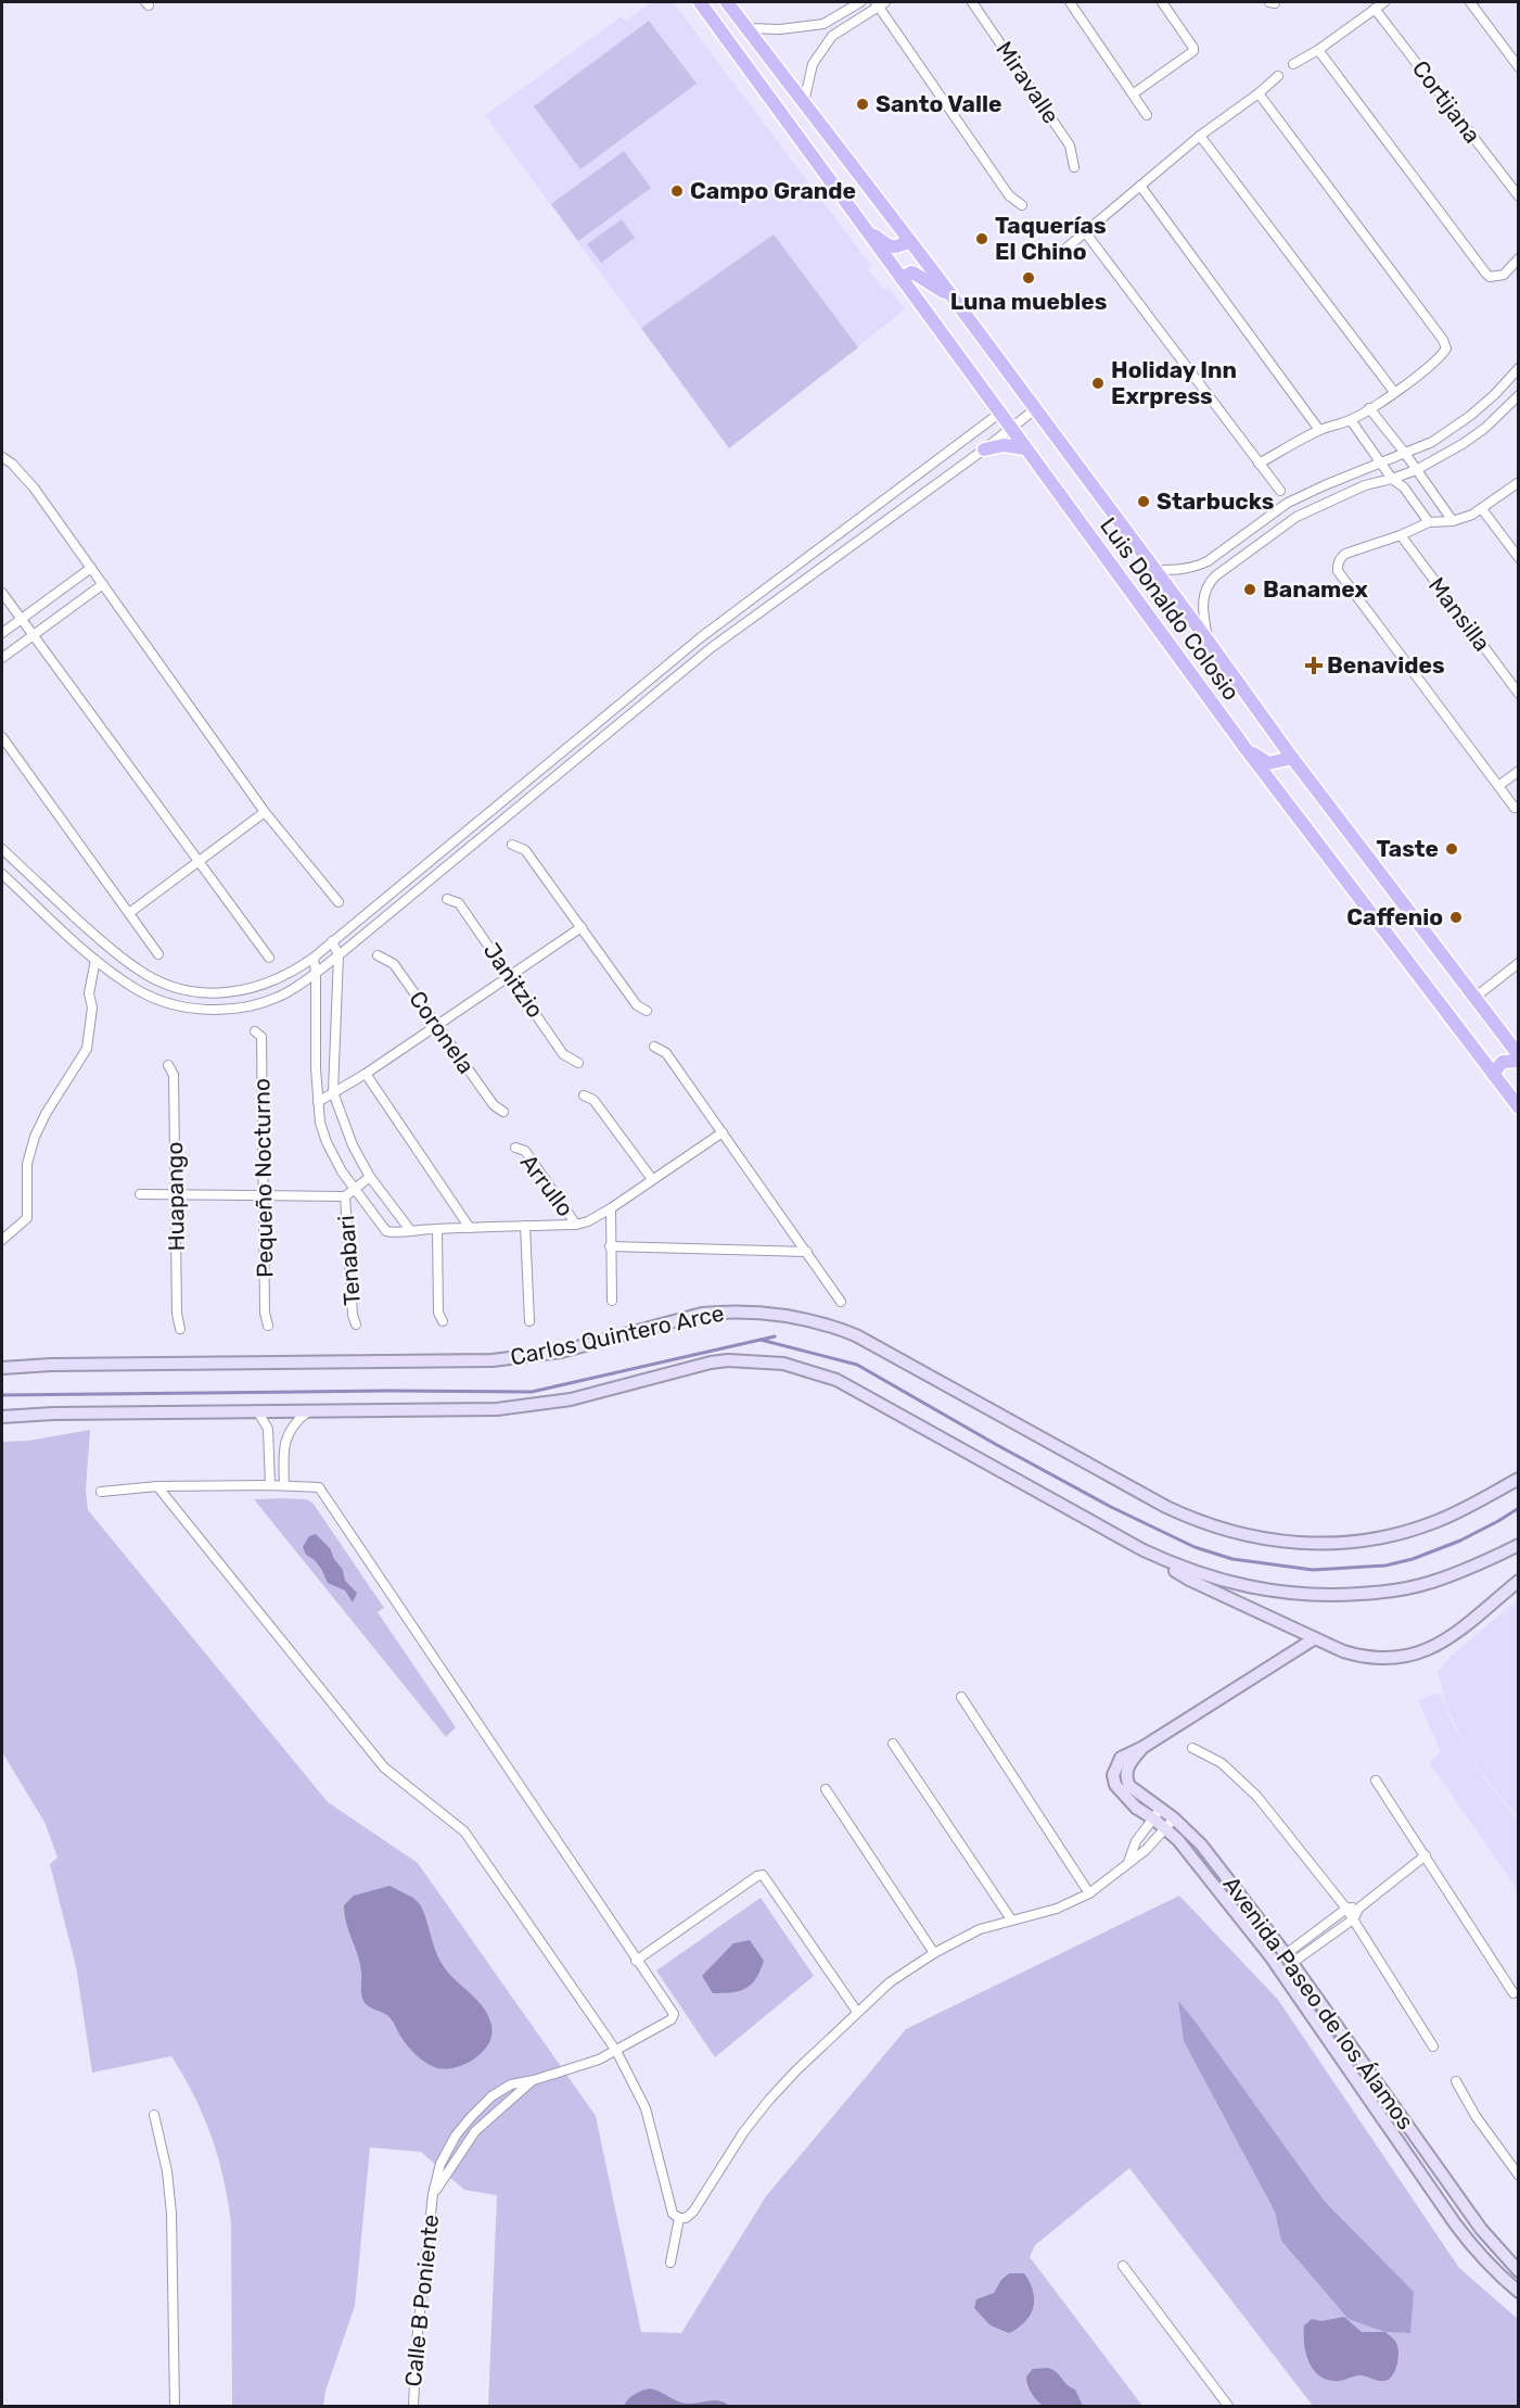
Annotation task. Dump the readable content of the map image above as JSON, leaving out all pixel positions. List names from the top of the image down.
{
  "streets": {
    "main road": ["Luis Donaldo Colosio", "Carlos Quintero Arce", "Avenida Paseo de los Álamos"],
    "street": [
      "Miravalle",
      "Cortijana",
      "Mansilla",
      "Janitzio",
      "Coronela",
      "Pequeño Nocturno",
      "Arrullo",
      "Huapango",
      "Tenabari",
      "Calle B Poniente"
    ]
  },
  "places": {
    "other": [
      "Santo Valle",
      "Campo Grande",
      "Taquerías El Chino",
      "Luna muebles",
      "Holiday Inn Exrpress",
      "Starbucks",
      "Banamex",
      "Taste",
      "Caffenio"
    ],
    "health": ["Benavides"]
  }
}
